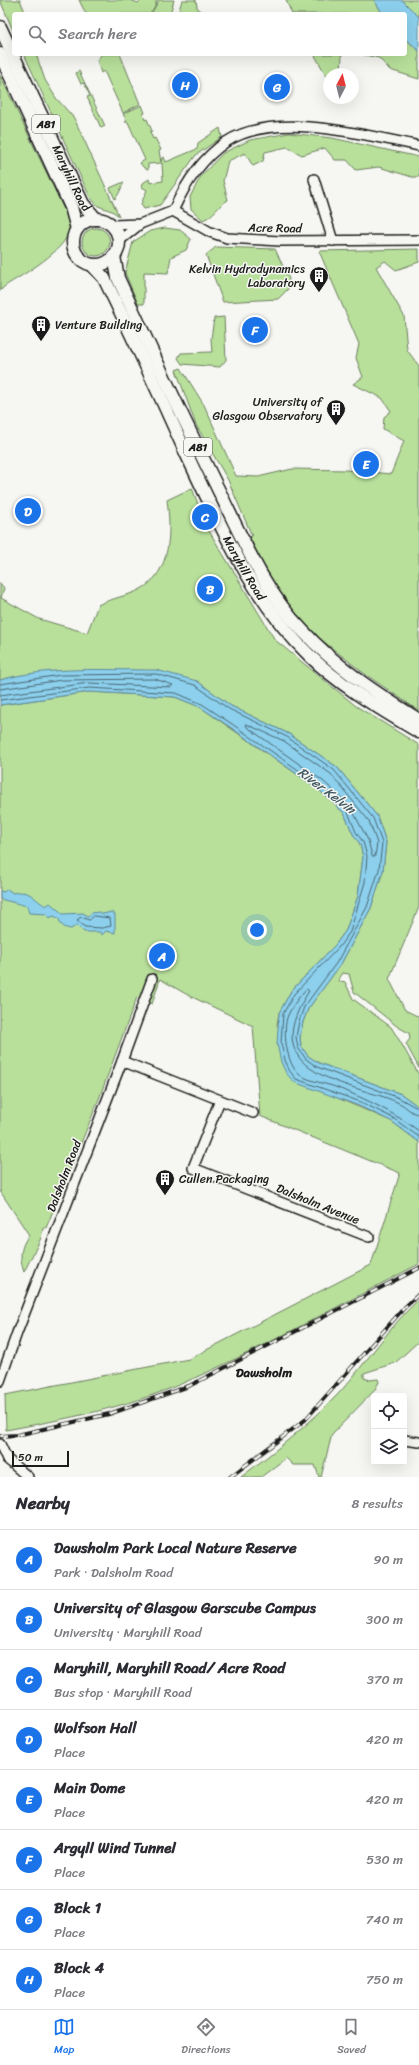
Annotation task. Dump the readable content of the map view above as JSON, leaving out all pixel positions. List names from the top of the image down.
{
  "streets": {
    "main road": ["A81", "Maryhill Road"],
    "street": ["Acre Road", "Dalsholm Road", "Dalsholm Avenue"]
  },
  "crossings": [
    ["A81", "Maryhill Road"]
  ],
  "districts": ["Dawsholm"],
  "water": ["River Kelvin"],
  "places": {
    "building": [
      "Kelvin Hydrodynamics Laboratory",
      "Venture Building",
      "University of Glasgow Observatory",
      "Cullen Packaging"
    ]
  },
  "scale_bar": "50 m",
  "north": "top",
  "page": {
    "search": "Search here",
    "pins": [
      "H",
      "G",
      "F",
      "E",
      "D",
      "C",
      "B",
      "A"
    ],
    "scale": "50 m",
    "heading": ["Nearby", "8 results"],
    "list": [
      {
        "mark": "A",
        "name": "Dawsholm Park Local Nature Reserve",
        "note": "Park · Dalsholm Road",
        "value": "90 m"
      },
      {
        "mark": "B",
        "name": "University of Glasgow Garscube Campus",
        "note": "University · Maryhill Road",
        "value": "300 m"
      },
      {
        "mark": "C",
        "name": "Maryhill, Maryhill Road/ Acre Road",
        "note": "Bus stop · Maryhill Road",
        "value": "370 m"
      },
      {
        "mark": "D",
        "name": "Wolfson Hall",
        "note": "Place",
        "value": "420 m"
      },
      {
        "mark": "E",
        "name": "Main Dome",
        "note": "Place",
        "value": "420 m"
      },
      {
        "mark": "F",
        "name": "Argyll Wind Tunnel",
        "note": "Place",
        "value": "530 m"
      },
      {
        "mark": "G",
        "name": "Block 1",
        "note": "Place",
        "value": "740 m"
      },
      {
        "mark": "H",
        "name": "Block 4",
        "note": "Place",
        "value": "750 m"
      }
    ],
    "nav": ["Map", "Directions", "Saved"]
  }
}
